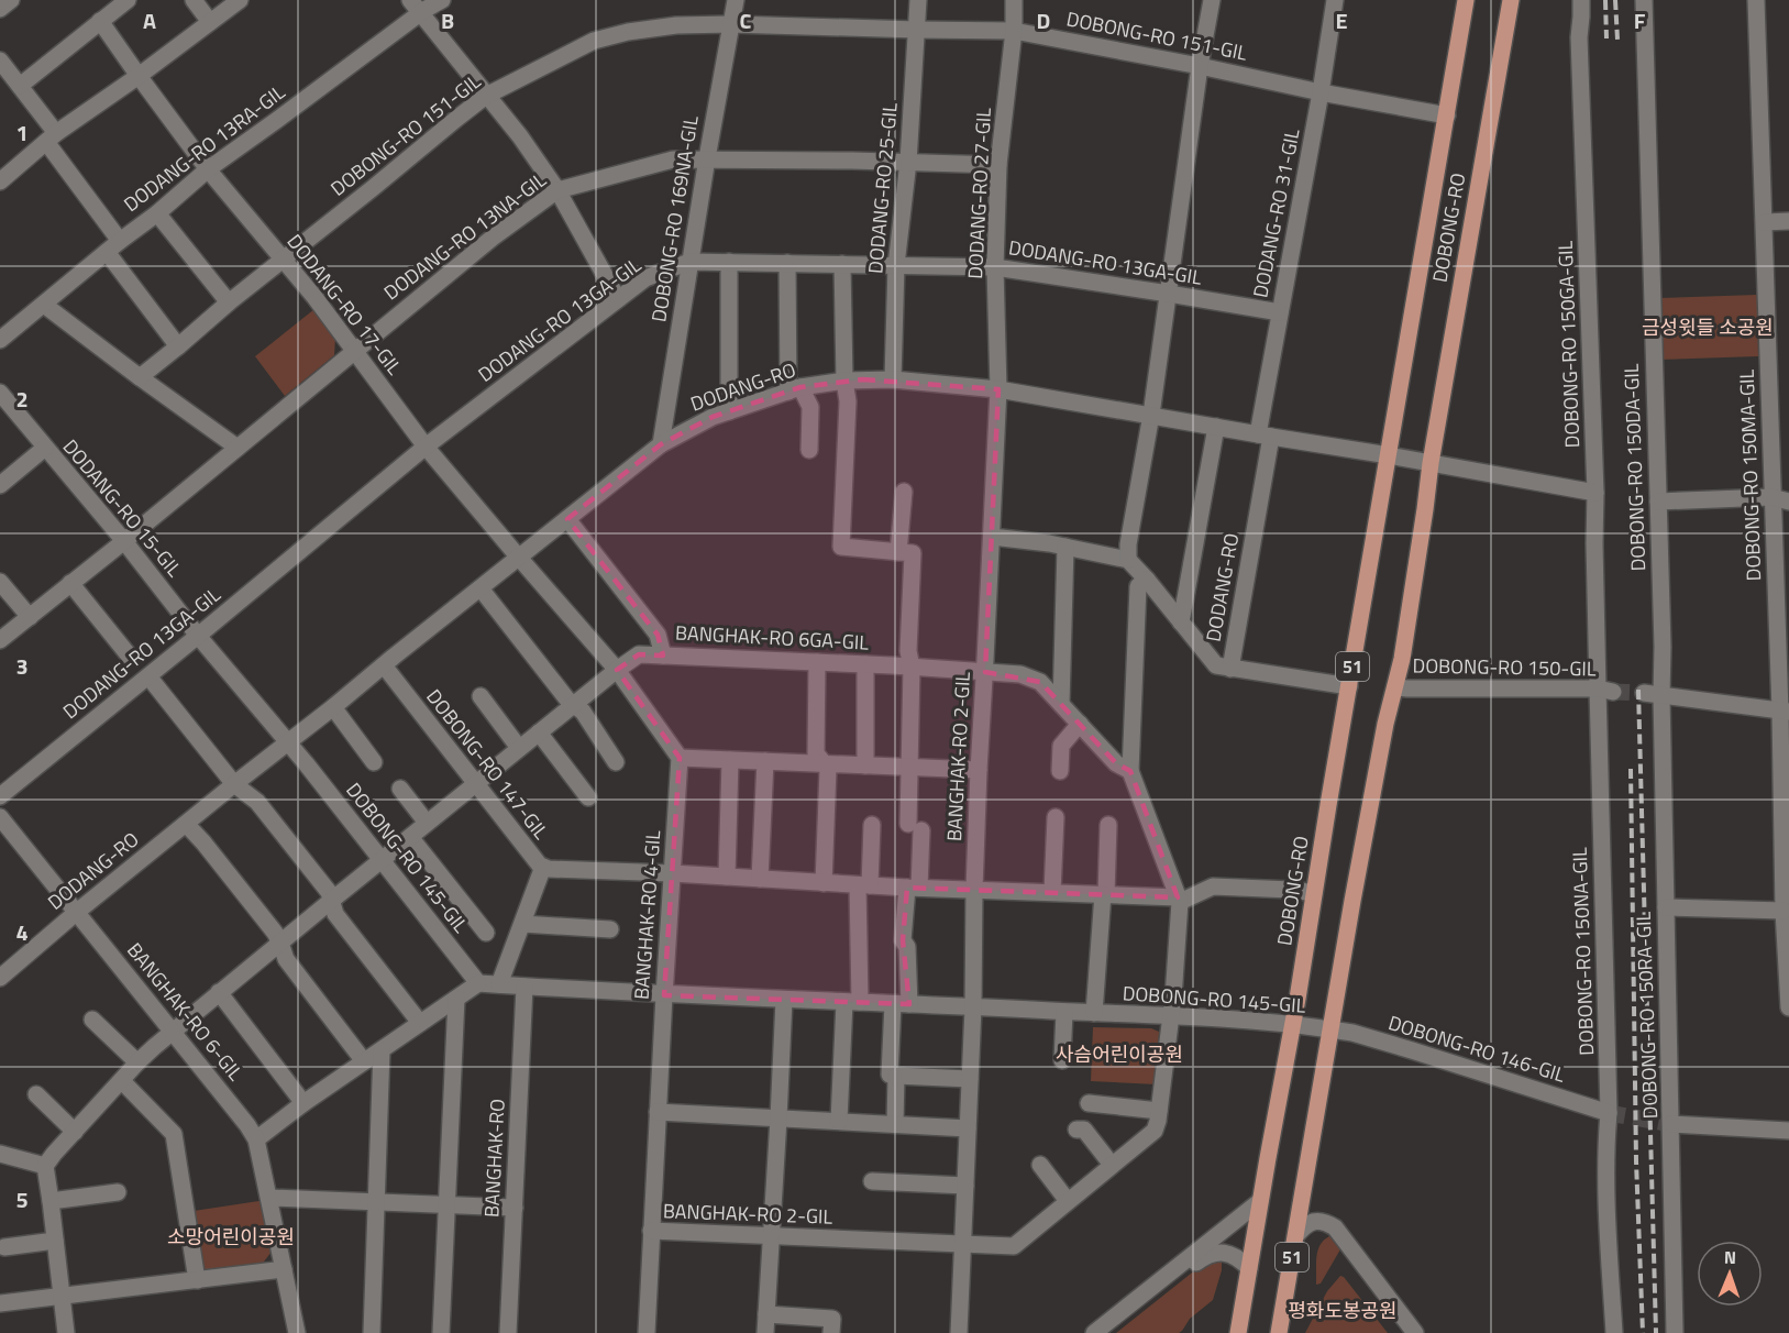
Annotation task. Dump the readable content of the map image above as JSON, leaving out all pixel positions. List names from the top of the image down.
{
  "streets": {
    "main road": ["DOBONG-RO", "51"],
    "street": [
      "DOBONG-RO 151-GIL",
      "DODANG-RO 13RA-GIL",
      "DODANG-RO 25-GIL",
      "DODANG-RO 27-GIL",
      "DODANG-RO 31-GIL",
      "DOBONG-RO 169NA-GIL",
      "DODANG-RO 13NA-GIL",
      "DODANG-RO 13GA-GIL",
      "DODANG-RO 17-GIL",
      "DOBONG-RO 150GA-GIL",
      "DODANG-RO",
      "DOBONG-RO 150DA-GIL",
      "DOBONG-RO 150MA-GIL",
      "DODANG-RO 15-GIL",
      "BANGHAK-RO 6GA-GIL",
      "DOBONG-RO 150-GIL",
      "BANGHAK-RO 2-GIL",
      "DOBONG-RO 147-GIL",
      "DOBONG-RO 145-GIL",
      "BANGHAK-RO 4-GIL",
      "DOBONG-RO 150NA-GIL",
      "BANGHAK-RO 6-GIL",
      "DOBONG-RO 150RA-GIL",
      "DOBONG-RO 146-GIL",
      "BANGHAK-RO"
    ]
  },
  "crossings": [
    ["DOBONG-RO 151-GIL", "DODANG-RO 25-GIL"],
    ["DOBONG-RO 151-GIL", "DODANG-RO 27-GIL"],
    ["DOBONG-RO 151-GIL", "DODANG-RO 31-GIL"],
    ["DOBONG-RO 151-GIL", "DOBONG-RO 169NA-GIL"],
    ["DOBONG-RO 151-GIL", "DOBONG-RO"],
    ["DOBONG-RO 151-GIL", "DODANG-RO 17-GIL"],
    ["DODANG-RO 13RA-GIL", "DODANG-RO 17-GIL"],
    ["DODANG-RO 25-GIL", "DODANG-RO 13NA-GIL"],
    ["DODANG-RO 25-GIL", "DODANG-RO 13GA-GIL"],
    ["DODANG-RO 25-GIL", "DODANG-RO"],
    ["DODANG-RO 27-GIL", "DODANG-RO 13NA-GIL"],
    ["DODANG-RO 27-GIL", "DODANG-RO 13GA-GIL"],
    ["DODANG-RO 27-GIL", "DODANG-RO"],
    ["DODANG-RO 27-GIL", "BANGHAK-RO 2-GIL"],
    ["DODANG-RO 31-GIL", "DODANG-RO 13GA-GIL"],
    ["DODANG-RO 31-GIL", "DODANG-RO"],
    ["DOBONG-RO 169NA-GIL", "DODANG-RO 13NA-GIL"],
    ["DOBONG-RO 169NA-GIL", "DODANG-RO 13GA-GIL"],
    ["DOBONG-RO 169NA-GIL", "DODANG-RO"],
    ["DOBONG-RO", "DODANG-RO"],
    ["DOBONG-RO", "DOBONG-RO 150-GIL"],
    ["DOBONG-RO", "DOBONG-RO 147-GIL"],
    ["DOBONG-RO", "DOBONG-RO 145-GIL"],
    ["DOBONG-RO", "DOBONG-RO 146-GIL"],
    ["DODANG-RO 13NA-GIL", "DODANG-RO 17-GIL"],
    ["DODANG-RO 13NA-GIL", "DODANG-RO 15-GIL"],
    ["DODANG-RO 13GA-GIL", "DODANG-RO 17-GIL"],
    ["DODANG-RO 13GA-GIL", "DODANG-RO 15-GIL"],
    ["DODANG-RO 17-GIL", "DODANG-RO"],
    ["DOBONG-RO 150GA-GIL", "DOBONG-RO 150-GIL"],
    ["DOBONG-RO 150GA-GIL", "DOBONG-RO 150NA-GIL"],
    ["DODANG-RO", "DODANG-RO 15-GIL"],
    ["DODANG-RO", "BANGHAK-RO 2-GIL"],
    ["DODANG-RO", "DOBONG-RO 147-GIL"],
    ["DODANG-RO", "DOBONG-RO 145-GIL"],
    ["DODANG-RO", "BANGHAK-RO 6-GIL"],
    ["DOBONG-RO 150DA-GIL", "DOBONG-RO 150RA-GIL"],
    ["DODANG-RO 15-GIL", "DOBONG-RO 145-GIL"],
    ["BANGHAK-RO 6GA-GIL", "BANGHAK-RO 2-GIL"],
    ["BANGHAK-RO 6GA-GIL", "DOBONG-RO 147-GIL"],
    ["BANGHAK-RO 6GA-GIL", "DOBONG-RO 145-GIL"],
    ["BANGHAK-RO 6GA-GIL", "BANGHAK-RO 6-GIL"],
    ["DOBONG-RO 150-GIL", "DOBONG-RO 150NA-GIL"],
    ["BANGHAK-RO 2-GIL", "DOBONG-RO 147-GIL"],
    ["BANGHAK-RO 2-GIL", "DOBONG-RO 145-GIL"],
    ["BANGHAK-RO 2-GIL", "BANGHAK-RO 4-GIL"],
    ["DOBONG-RO 147-GIL", "DOBONG-RO 145-GIL"],
    ["DOBONG-RO 147-GIL", "BANGHAK-RO 4-GIL"],
    ["DOBONG-RO 145-GIL", "BANGHAK-RO 4-GIL"],
    ["DOBONG-RO 145-GIL", "DOBONG-RO 146-GIL"],
    ["DOBONG-RO 145-GIL", "BANGHAK-RO"],
    ["DOBONG-RO 150NA-GIL", "DOBONG-RO 146-GIL"]
  ],
  "parks": [
    "금성윗들 소공원",
    "사슴어린이공원",
    "소망어린이공원",
    "평화도봉공원"
  ],
  "north": "top",
  "grid": {
    "columns": [
      "A",
      "B",
      "C",
      "D",
      "E",
      "F"
    ],
    "rows": [
      "1",
      "2",
      "3",
      "4",
      "5"
    ]
  }
}
